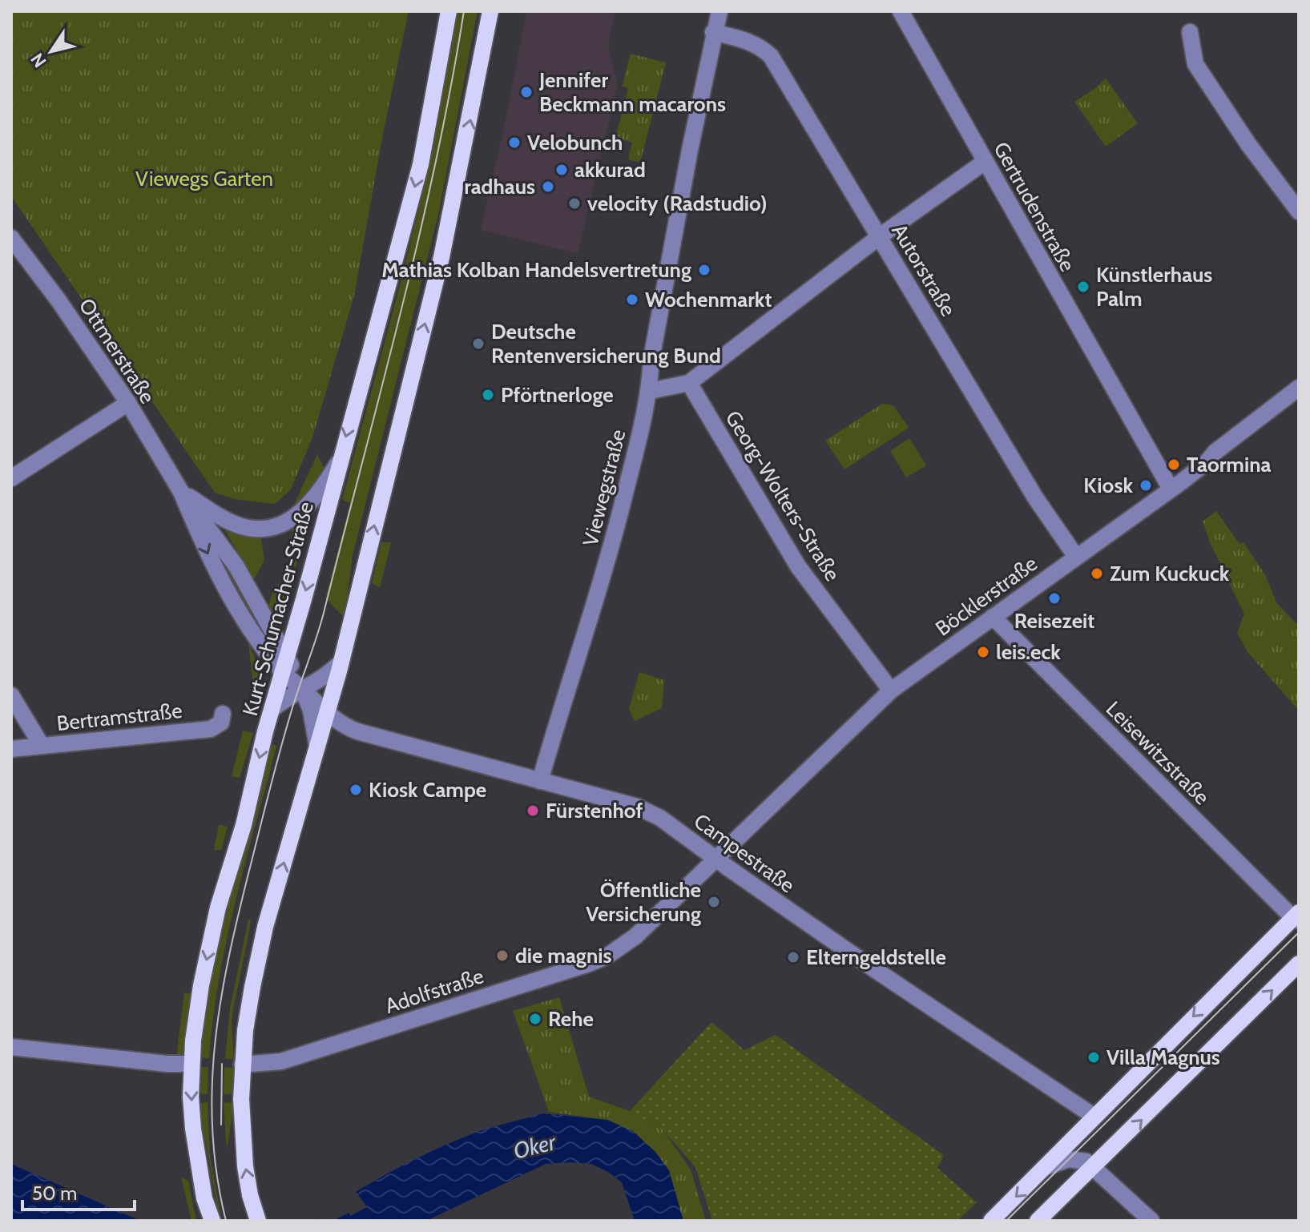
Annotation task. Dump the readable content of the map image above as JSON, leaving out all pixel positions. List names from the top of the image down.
{
  "streets": {
    "main road": ["Kurt-Schumacher-Straße"],
    "street": [
      "Gertrudenstraße",
      "Autorstraße",
      "Ottmerstraße",
      "Viewegstraße",
      "Georg-Wolters-Straße",
      "Böcklerstraße",
      "Bertramstraße",
      "Leisewitzstraße",
      "Campestraße",
      "Adolfstraße"
    ]
  },
  "crossings": [
    ["Gertrudenstraße", "Böcklerstraße"],
    ["Autorstraße", "Viewegstraße"],
    ["Autorstraße", "Böcklerstraße"],
    ["Ottmerstraße", "Kurt-Schumacher-Straße"],
    ["Ottmerstraße", "Campestraße"],
    ["Viewegstraße", "Campestraße"],
    ["Georg-Wolters-Straße", "Böcklerstraße"],
    ["Böcklerstraße", "Leisewitzstraße"],
    ["Böcklerstraße", "Campestraße"],
    ["Böcklerstraße", "Adolfstraße"],
    ["Campestraße", "Adolfstraße"]
  ],
  "water": ["Oker"],
  "parks": ["Viewegs Garten"],
  "places": [
    "Jennifer Beckmann macarons",
    "Velobunch",
    "akkurad",
    "radhaus",
    "velocity (Radstudio)",
    "Mathias Kolban Handelsvertretung",
    "Künstlerhaus Palm",
    "Wochenmarkt",
    "Deutsche Rentenversicherung Bund",
    "Pförtnerloge",
    "Taormina",
    "Kiosk",
    "Zum Kuckuck",
    "Reisezeit",
    "leis.eck",
    "Kiosk Campe",
    "Fürstenhof",
    "Öffentliche Versicherung",
    "die magnis",
    "Elterngeldstelle",
    "Rehe",
    "Villa Magnus"
  ],
  "scale_bar": "50 m",
  "north": "bottom left"
}
